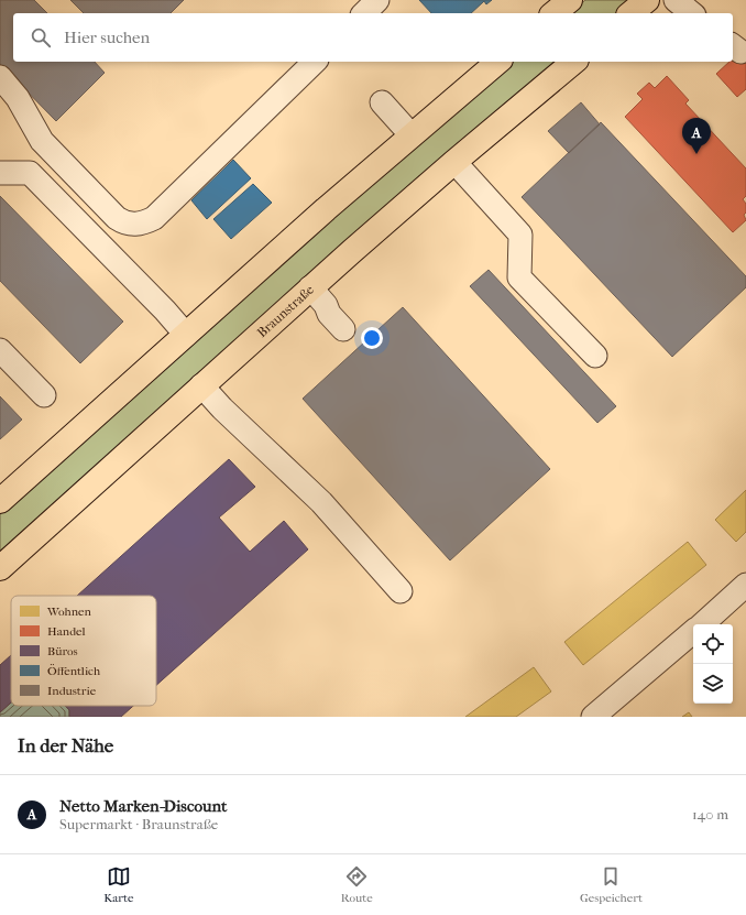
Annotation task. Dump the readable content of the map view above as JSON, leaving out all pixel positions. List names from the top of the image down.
{
  "streets": {
    "main road": ["Braunstraße"]
  },
  "legend": [
    "Wohnen",
    "Handel",
    "Büros",
    "Öffentlich",
    "Industrie"
  ],
  "page": {
    "search": "Hier suchen",
    "pins": "A",
    "heading": "In der Nähe",
    "list": [
      {
        "mark": "A",
        "name": "Netto Marken-Discount",
        "note": "Supermarkt · Braunstraße",
        "value": "140 m"
      }
    ],
    "nav": ["Karte", "Route", "Gespeichert"]
  }
}
